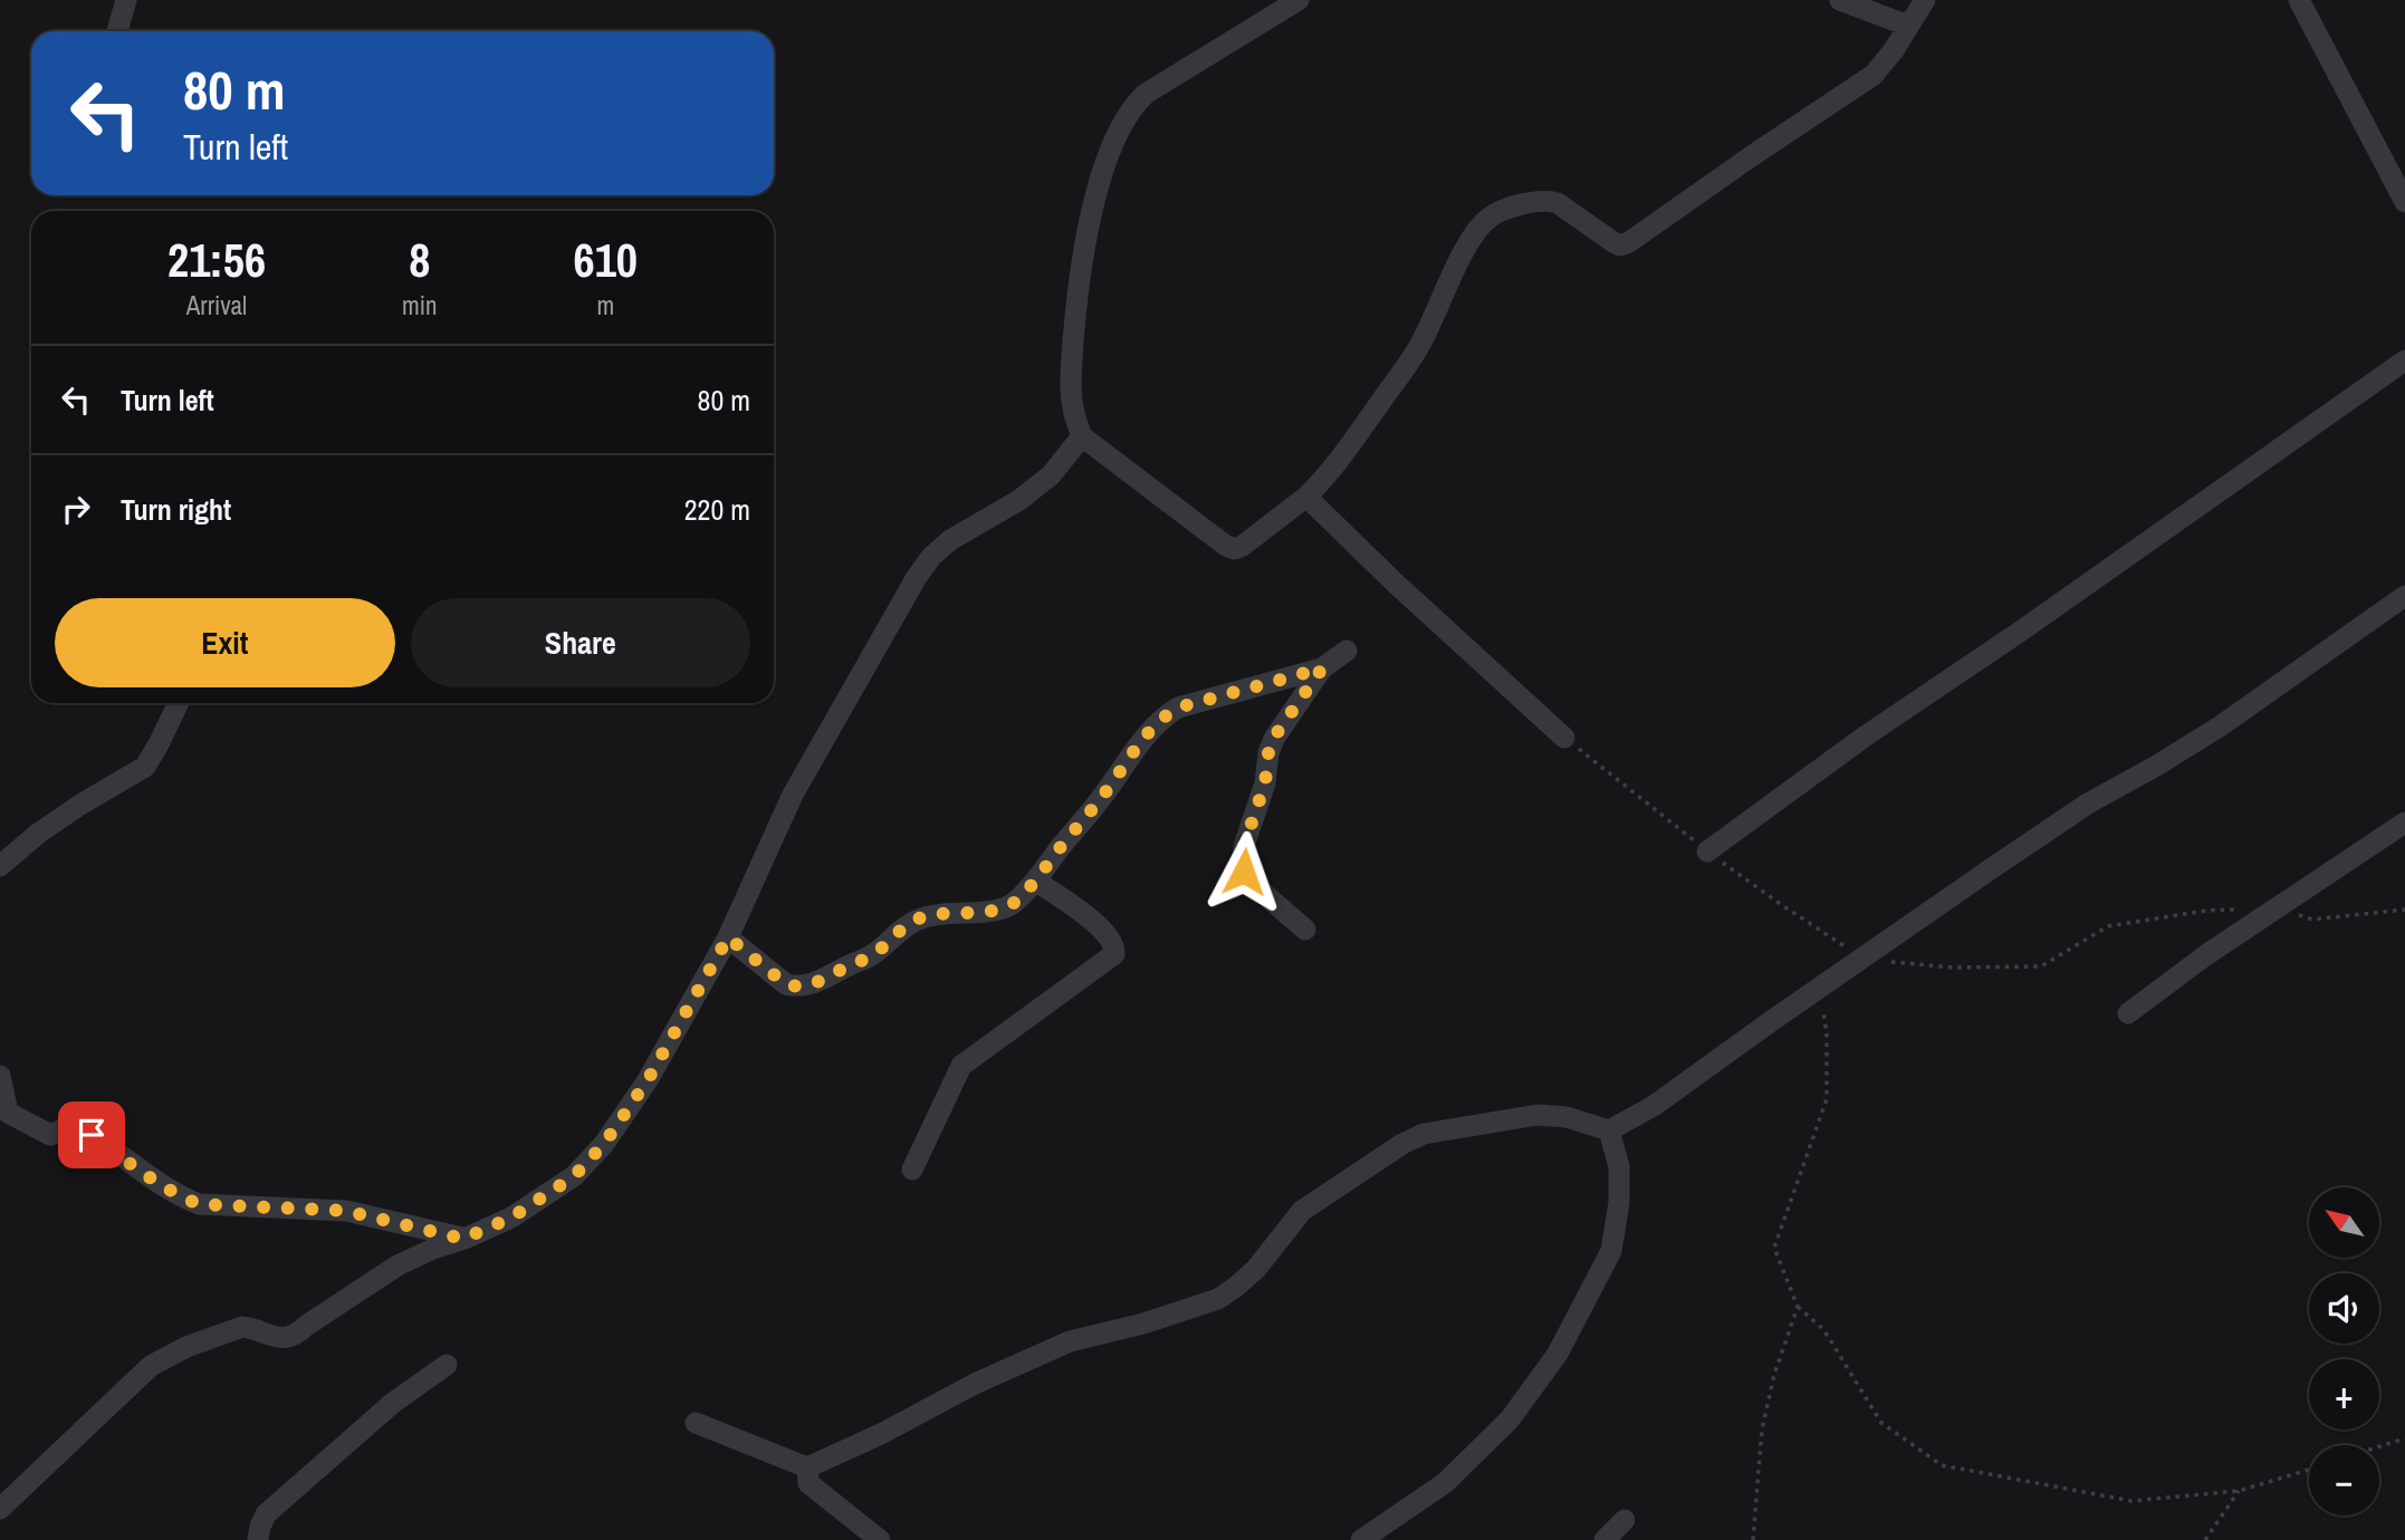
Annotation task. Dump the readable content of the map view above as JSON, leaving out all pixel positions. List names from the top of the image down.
{
  "north": "top left",
  "page": {
    "turn": ["80 m", "Turn left"],
    "eta": [
      "21:56",
      "Arrival",
      "8",
      "min",
      "610",
      "m"
    ],
    "list": [
      {
        "name": "Turn left",
        "value": "80 m"
      },
      {
        "name": "Turn right",
        "value": "220 m"
      }
    ],
    "buttons": ["Exit", "Share"],
    "map_buttons": ["+", "−"]
  }
}
